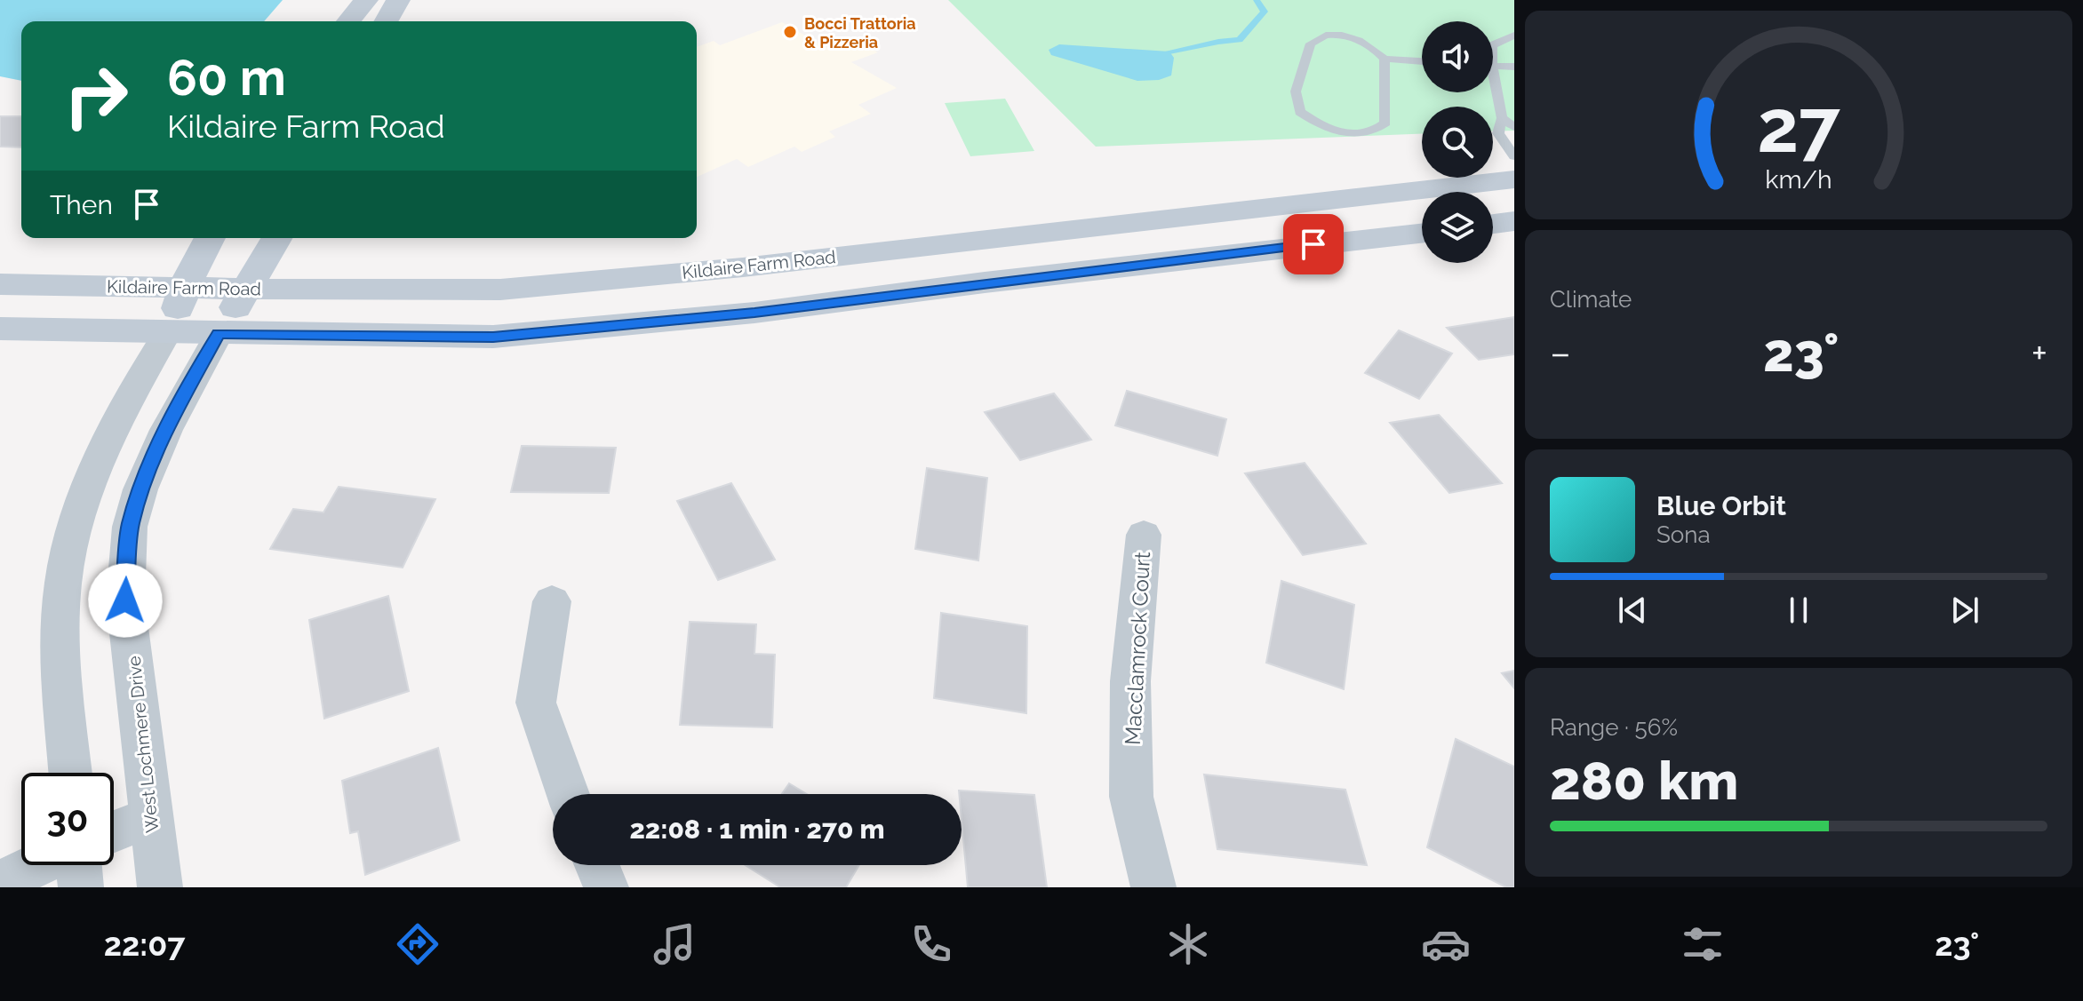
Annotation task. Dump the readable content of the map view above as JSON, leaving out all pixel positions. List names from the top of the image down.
{
  "streets": {
    "main road": ["Kildaire Farm Road", "West Lochmere Drive"],
    "street": ["Macclamrock Court"]
  },
  "crossings": [
    ["Kildaire Farm Road", "West Lochmere Drive"]
  ],
  "places": ["Bocci Trattoria & Pizzeria"],
  "page": {
    "turn": ["60 m", "Kildaire Farm Road"],
    "then": "Then",
    "tile": [
      "Climate",
      ["Range · 56%", "280 km"]
    ],
    "heat": ["−", "23°", "+"],
    "song": ["Blue Orbit", "Sona"],
    "limit": "30",
    "trip": "22:08 · 1 min · 270 m",
    "tabs": ["22:07", "23°"],
    "gauge": ["27", "km/h"]
  }
}
